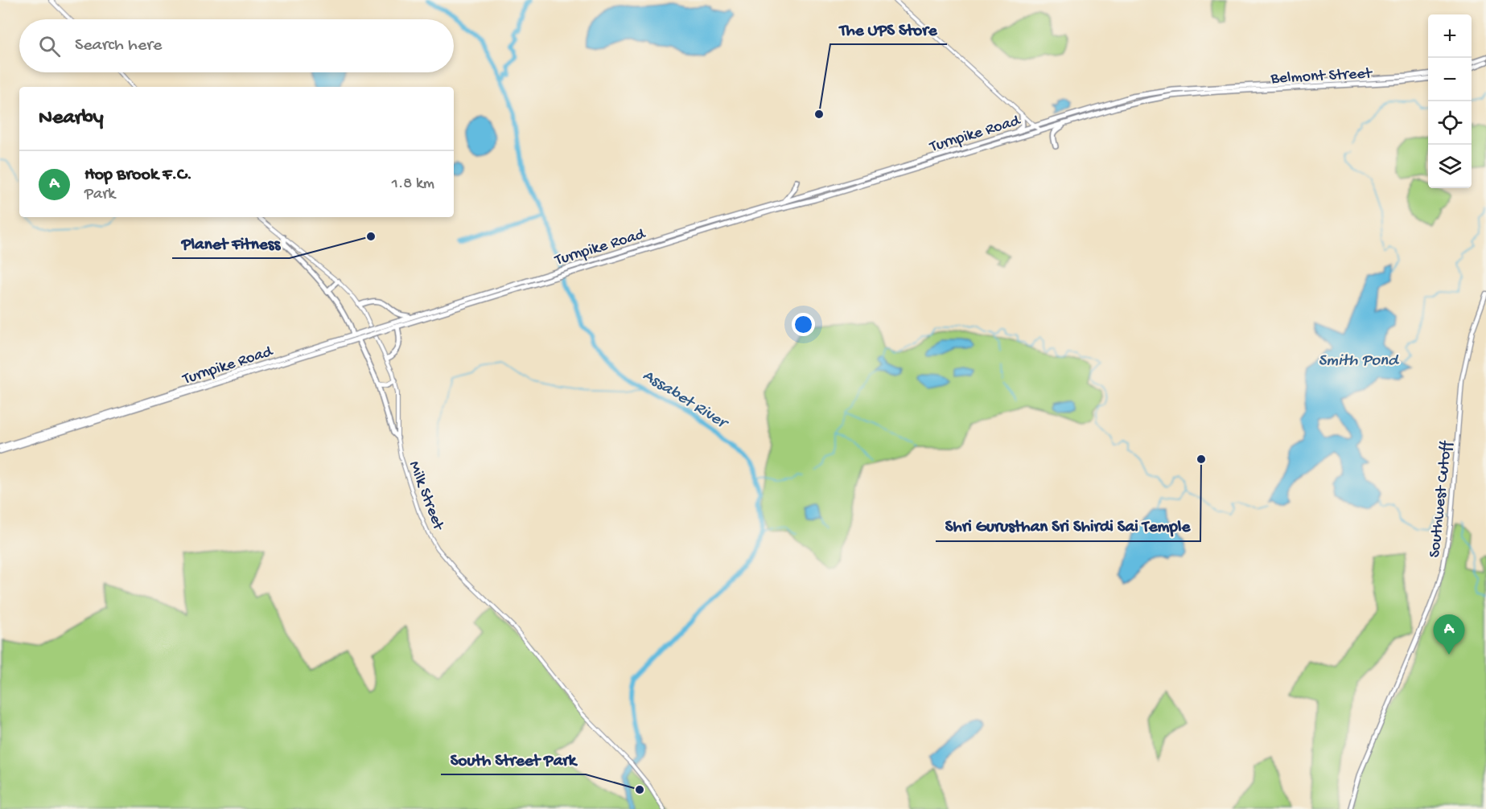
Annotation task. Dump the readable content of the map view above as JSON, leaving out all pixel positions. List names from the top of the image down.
{
  "streets": {
    "highway": ["Belmont Street", "Turnpike Road"],
    "main road": ["Milk Street", "Southwest Cutoff"]
  },
  "crossings": [
    ["Belmont Street", "Turnpike Road"]
  ],
  "water": ["Smith Pond", "Assabet River"],
  "places": [
    "The UPS Store",
    "Planet Fitness",
    "Shri Gurusthan Sri Shirdi Sai Temple",
    "South Street Park"
  ],
  "page": {
    "map_buttons": ["+", "−"],
    "search": "Search here",
    "heading": "Nearby",
    "list": [
      {
        "mark": "A",
        "name": "Hop Brook F.C.",
        "note": "Park",
        "value": "1.8 km"
      }
    ],
    "pins": "A"
  }
}
